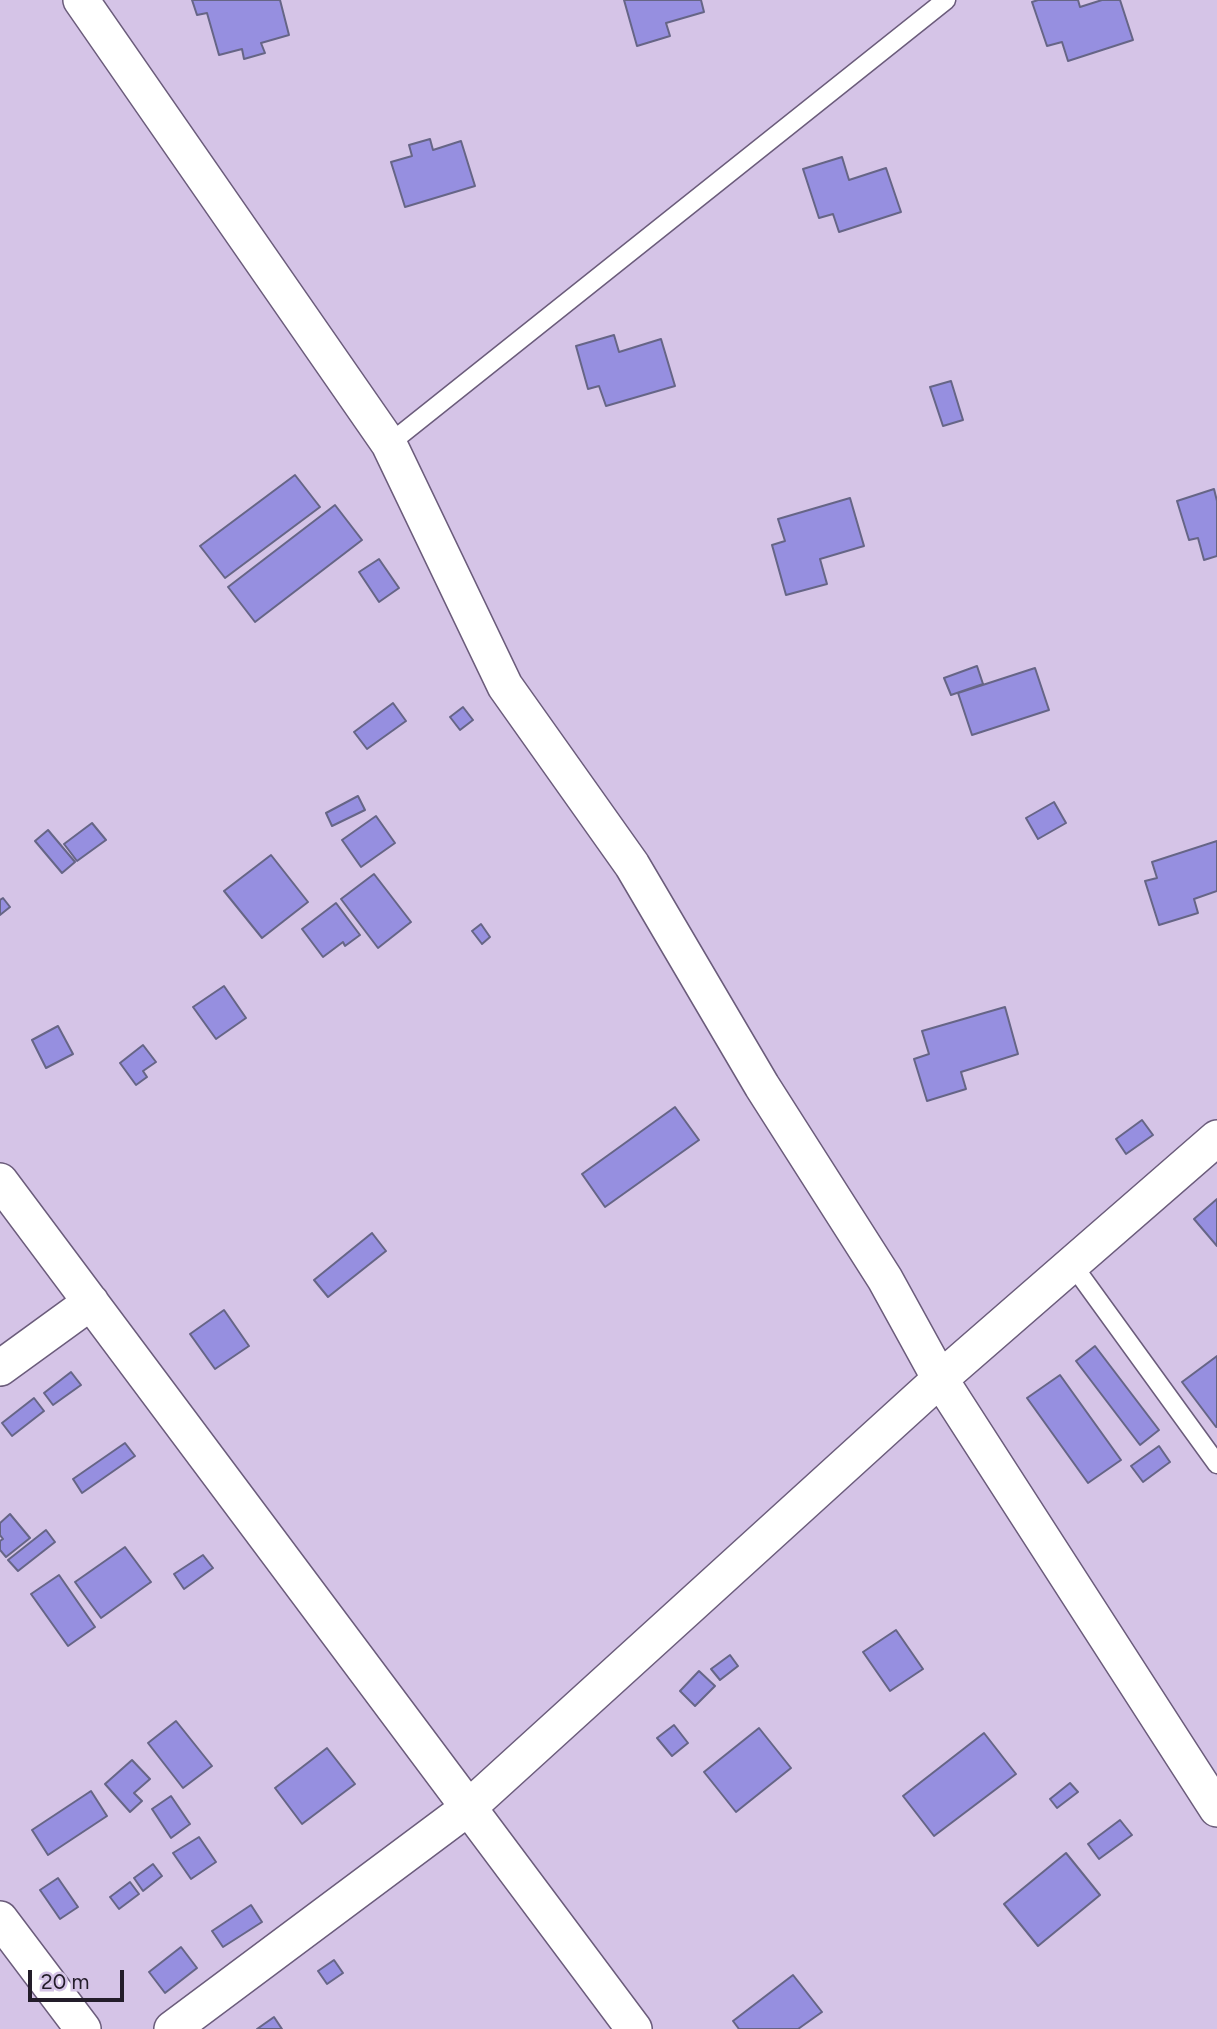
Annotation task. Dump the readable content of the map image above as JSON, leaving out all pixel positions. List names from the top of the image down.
{
  "scale_bar": "20 m"
}
